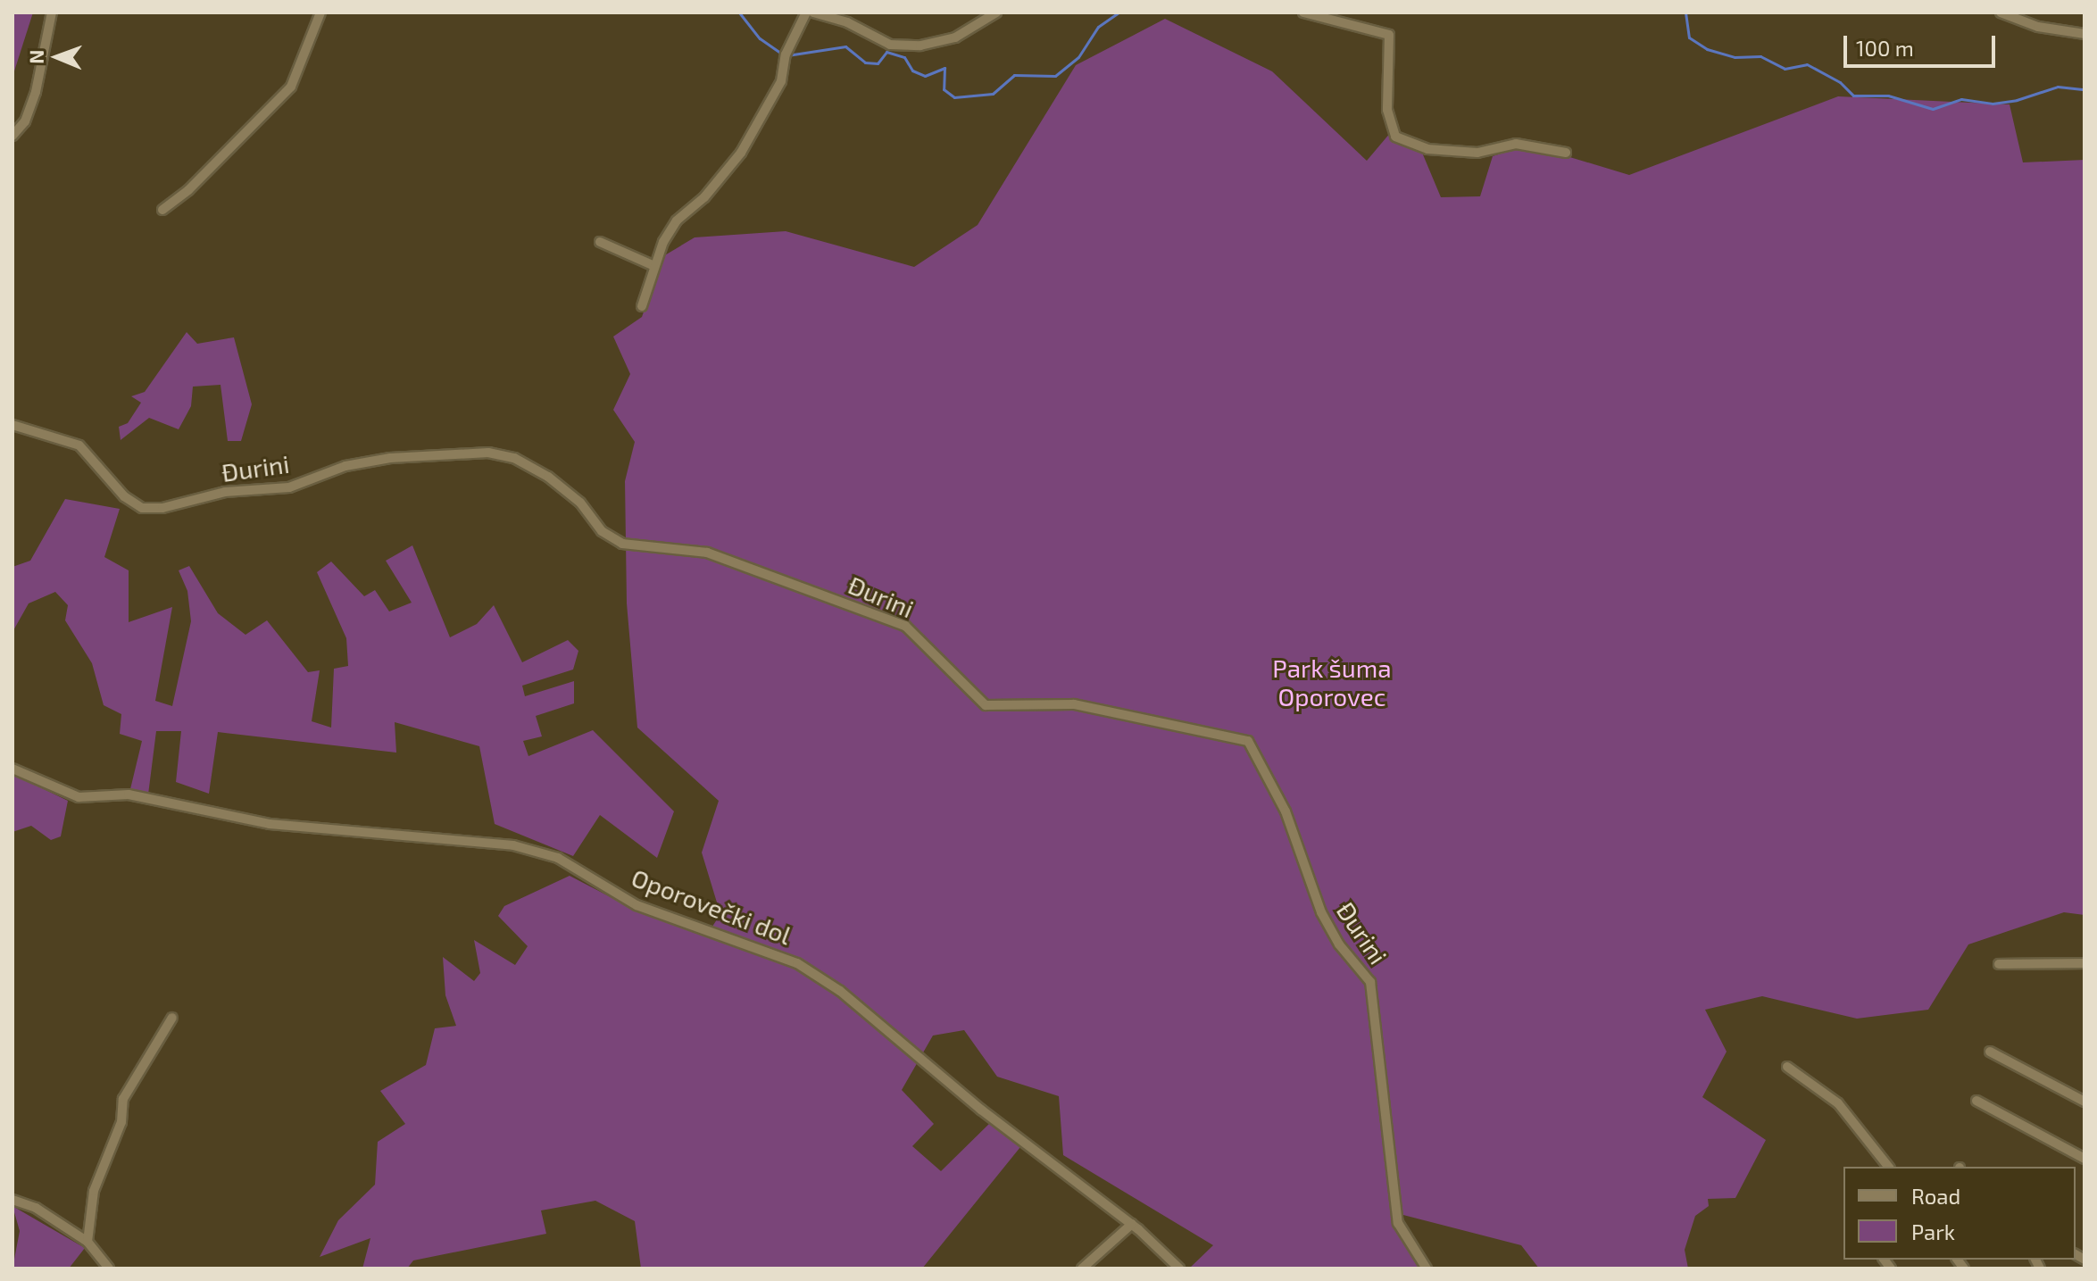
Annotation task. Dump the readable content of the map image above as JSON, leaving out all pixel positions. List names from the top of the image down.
{
  "streets": {
    "street": ["Đurini", "Oporovečki dol"]
  },
  "parks": ["Park šuma Oporovec"],
  "legend": ["Road", "Park"],
  "scale_bar": "100 m",
  "north": "left"
}
